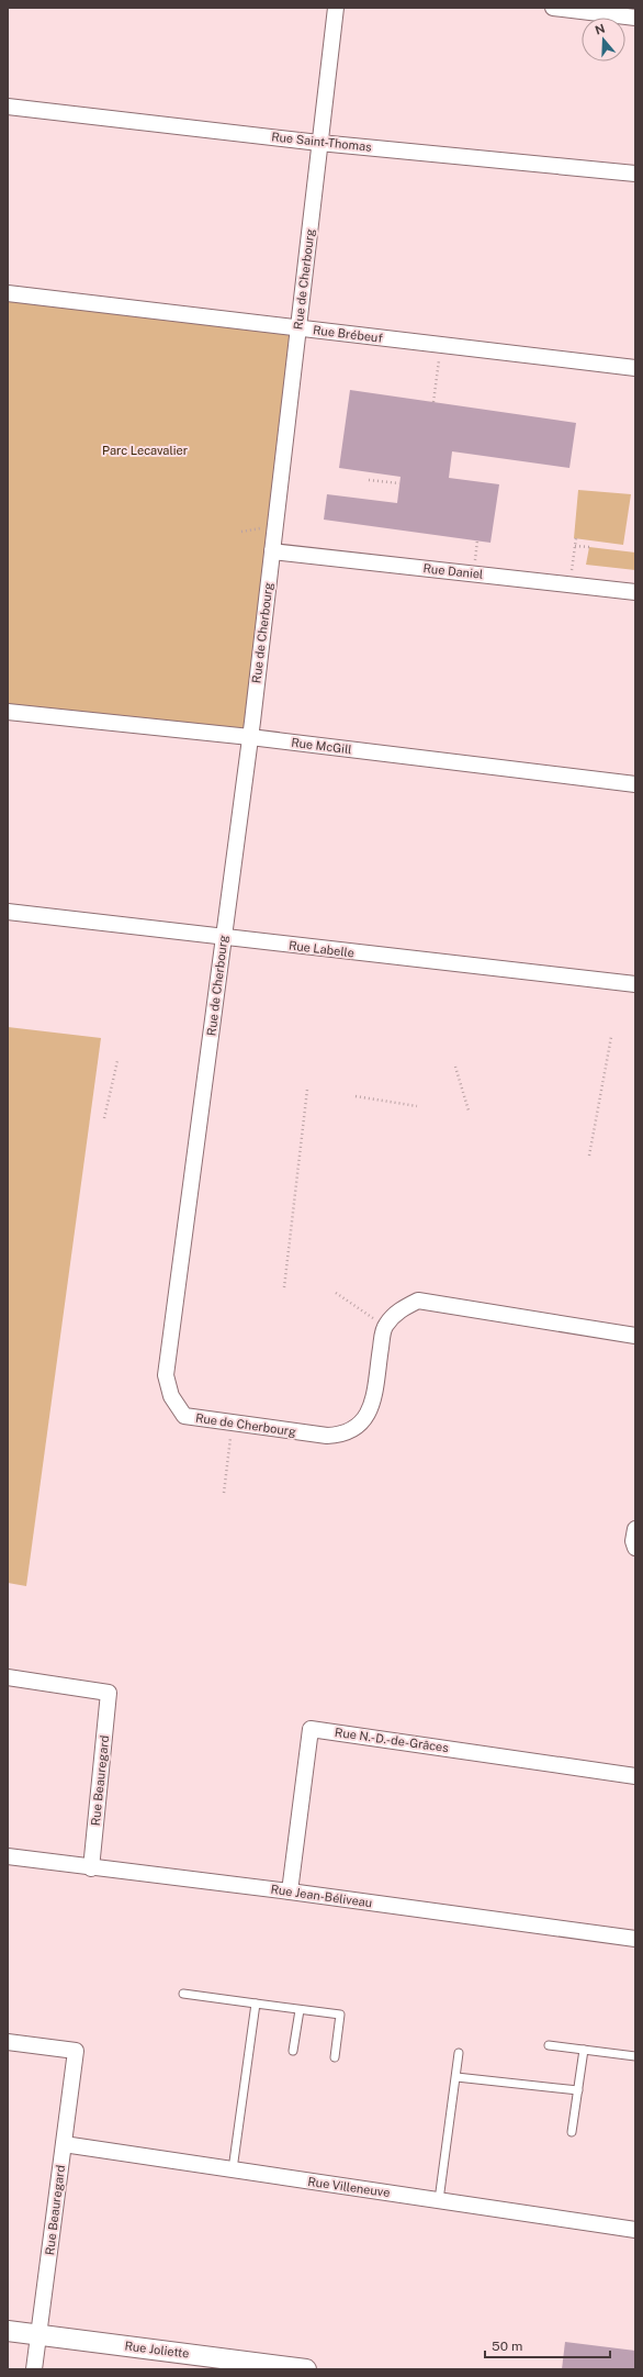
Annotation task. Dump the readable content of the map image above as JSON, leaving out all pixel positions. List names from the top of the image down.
{
  "streets": {
    "street": [
      "Rue Saint-Thomas",
      "Rue de Cherbourg",
      "Rue Brébeuf",
      "Rue Daniel",
      "Rue McGill",
      "Rue Labelle",
      "Rue N.-D.-de-Grâces",
      "Rue Beauregard",
      "Rue Jean-Béliveau",
      "Rue Villeneuve",
      "Rue Joliette"
    ]
  },
  "crossings": [
    ["Rue Saint-Thomas", "Rue de Cherbourg"],
    ["Rue de Cherbourg", "Rue Brébeuf"],
    ["Rue de Cherbourg", "Rue Daniel"],
    ["Rue de Cherbourg", "Rue McGill"],
    ["Rue de Cherbourg", "Rue Labelle"],
    ["Rue N.-D.-de-Grâces", "Rue Jean-Béliveau"],
    ["Rue Beauregard", "Rue Jean-Béliveau"],
    ["Rue Beauregard", "Rue Villeneuve"],
    ["Rue Beauregard", "Rue Joliette"]
  ],
  "parks": ["Parc Lecavalier"],
  "scale_bar": "50 m",
  "north": "top"
}
